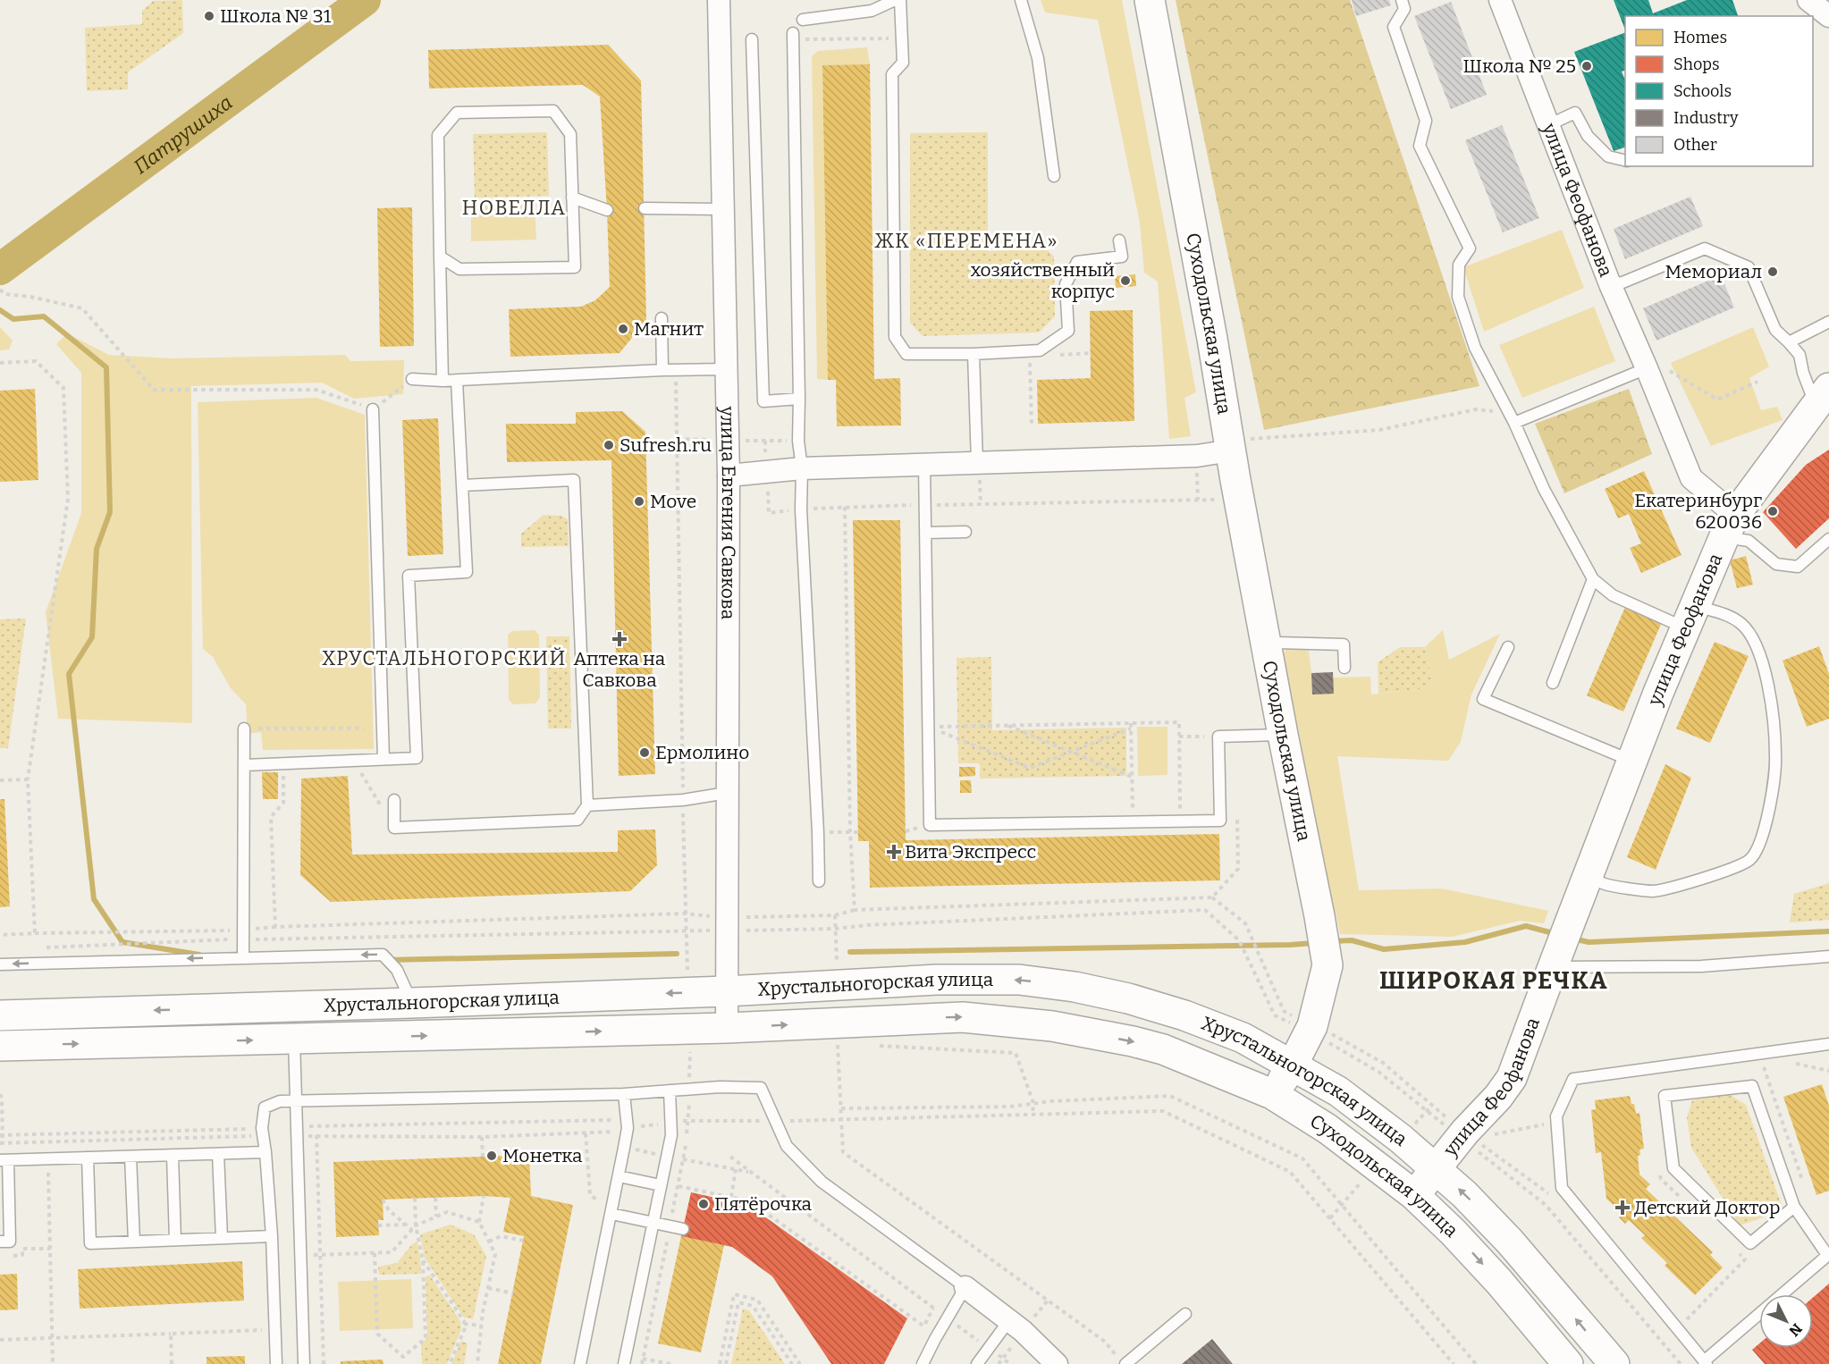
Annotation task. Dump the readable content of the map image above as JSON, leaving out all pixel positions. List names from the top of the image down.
{
  "streets": {
    "street": [
      "улица Феофанова",
      "Суходольская улица",
      "улица Евгения Савкова",
      "Хрустальногорская улица"
    ]
  },
  "crossings": [
    ["улица Феофанова", "Суходольская улица"],
    ["улица Феофанова", "Хрустальногорская улица"],
    ["Суходольская улица", "Хрустальногорская улица"],
    ["улица Евгения Савкова", "Хрустальногорская улица"]
  ],
  "districts": [
    "НОВЕЛЛА",
    "ЖК «ПЕРЕМЕНА»",
    "ХРУСТАЛЬНОГОРСКИЙ",
    "ШИРОКАЯ РЕЧКА"
  ],
  "water": ["Патрушиха"],
  "places": {
    "other": [
      "Школа № 31",
      "Школа № 25",
      "Мемориал",
      "хозяйственный корпус",
      "Магнит",
      "Sufresh.ru",
      "Move",
      "Екатеринбург 620036",
      "Ермолино",
      "Монетка",
      "Пятёрочка"
    ],
    "health": ["Аптека на Савкова", "Вита Экспресс", "Детский Доктор"]
  },
  "legend": [
    "Homes",
    "Shops",
    "Schools",
    "Industry",
    "Other"
  ],
  "north": "bottom right"
}
